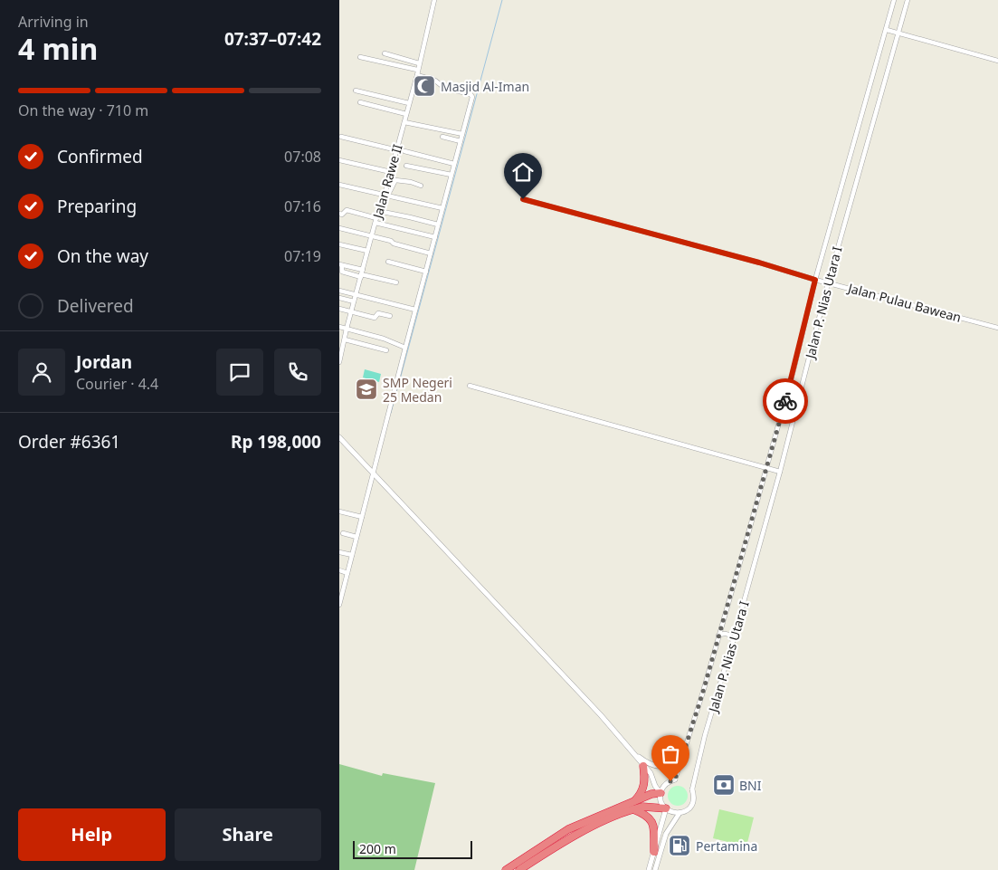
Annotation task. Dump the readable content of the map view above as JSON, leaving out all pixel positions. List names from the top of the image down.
{
  "streets": {
    "street": ["Jalan Rawe II", "Jalan P. Nias Utara I", "Jalan Pulau Bawean"]
  },
  "crossings": [
    ["Jalan P. Nias Utara I", "Jalan Pulau Bawean"]
  ],
  "places": {
    "mosque": ["Masjid Al-Iman"],
    "school or university": ["SMP Negeri 25 Medan"],
    "bank": ["BNI"],
    "fuel station": ["Pertamina"]
  },
  "scale_bar": "200 m",
  "page": {
    "heading": ["4 min", "Arriving in", "07:37–07:42"],
    "panel": [
      "Jordan",
      "Courier · 4.4",
      "Order #6361",
      "Rp 198,000"
    ],
    "bar": "On the way · 710 m",
    "list": [
      ["Confirmed", "07:08"],
      ["Preparing", "07:16"],
      ["On the way", "07:19"],
      "Delivered"
    ],
    "buttons": ["Help", "Share"],
    "scale": "200 m"
  }
}
